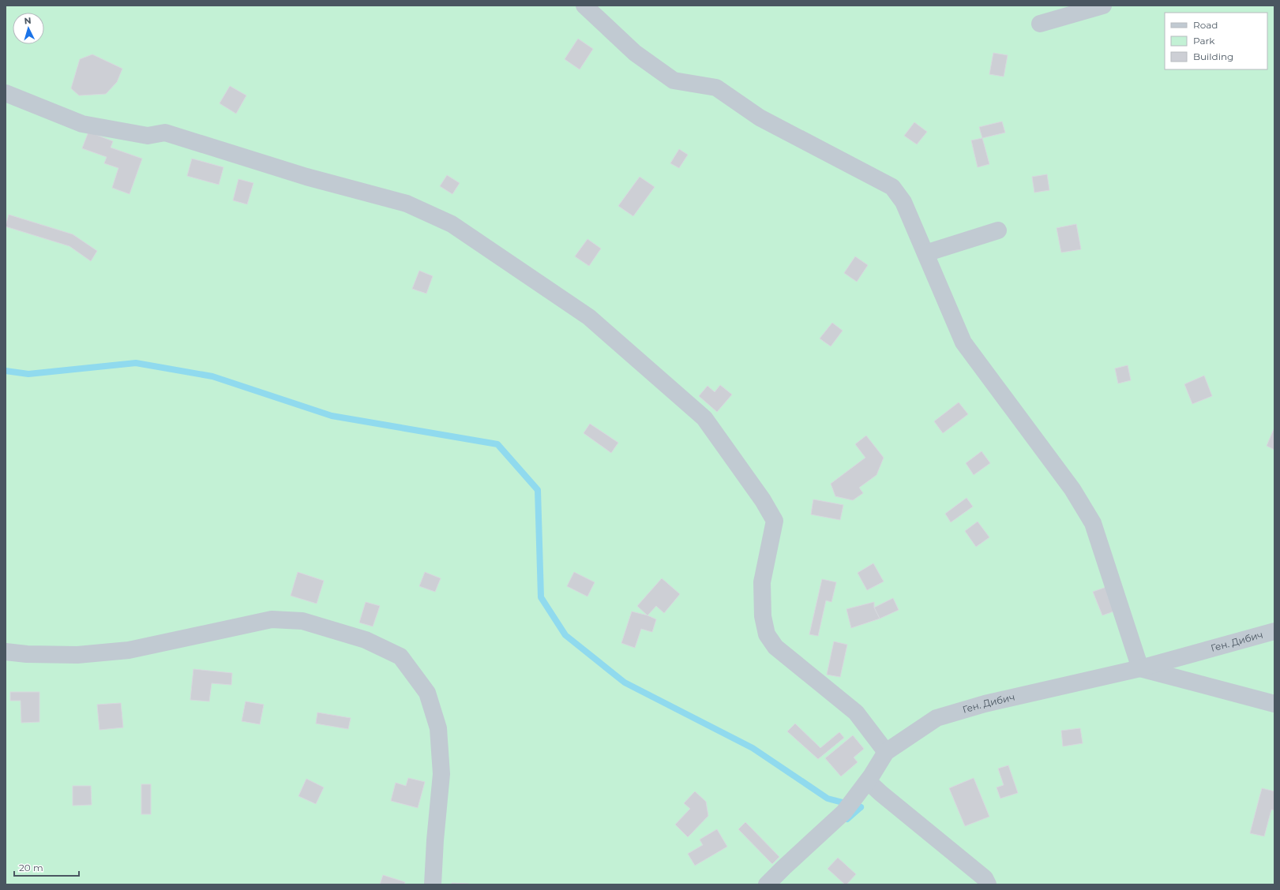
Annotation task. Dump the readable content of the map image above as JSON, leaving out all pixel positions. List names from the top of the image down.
{
  "streets": {
    "street": ["Ген. Дибич"]
  },
  "legend": ["Road", "Park", "Building"],
  "scale_bar": "20 m",
  "north": "top"
}
